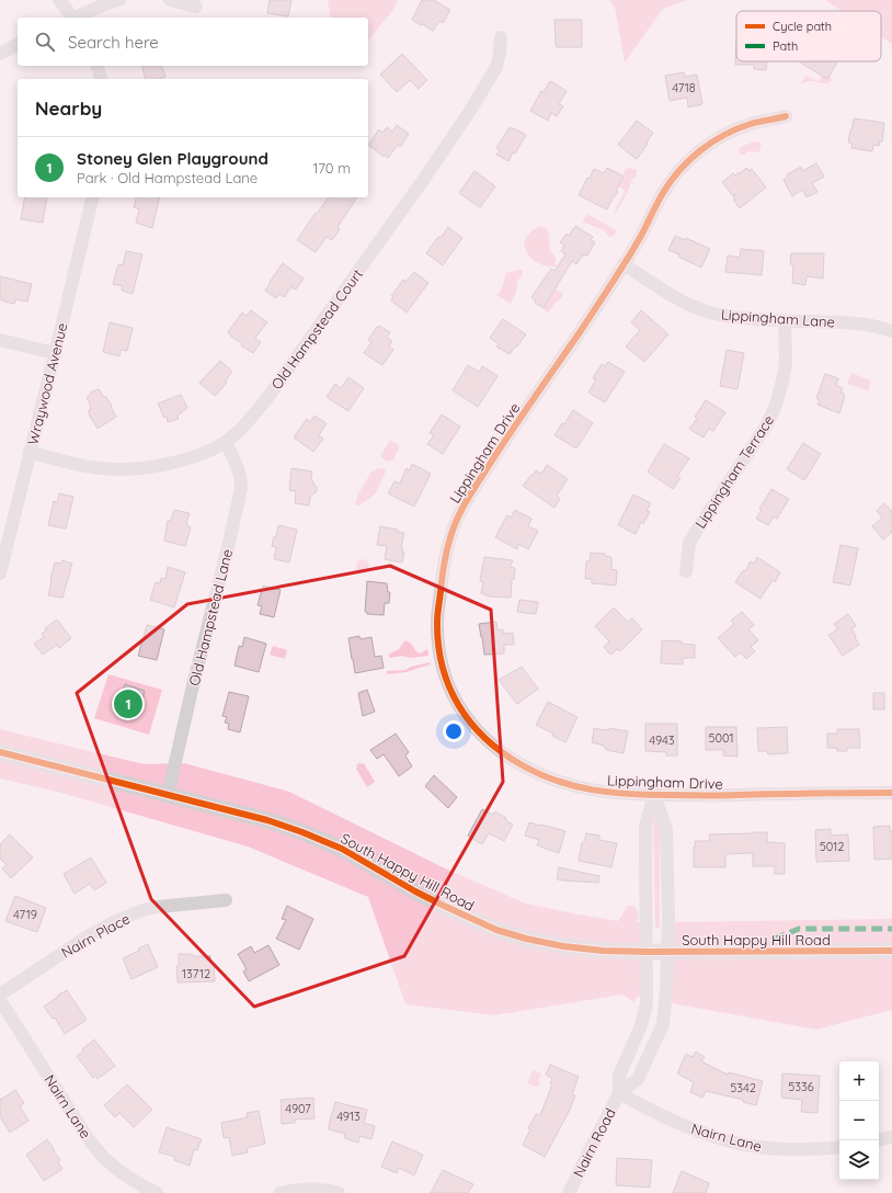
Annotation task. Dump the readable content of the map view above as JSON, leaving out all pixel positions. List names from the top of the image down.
{
  "streets": {
    "street": [
      "Lippingham Lane",
      "Old Hampstead Court",
      "Wraywood Avenue",
      "Lippingham Drive",
      "Lippingham Terrace",
      "Old Hampstead Lane",
      "South Happy Hill Road",
      "Nairn Place",
      "Nairn Lane",
      "Nairn Road"
    ]
  },
  "crossings": [
    ["Lippingham Lane", "Lippingham Drive"],
    ["Lippingham Lane", "Lippingham Terrace"],
    ["Old Hampstead Court", "Wraywood Avenue"],
    ["Old Hampstead Court", "Old Hampstead Lane"],
    ["Lippingham Drive", "Nairn Road"],
    ["Old Hampstead Lane", "South Happy Hill Road"],
    ["South Happy Hill Road", "Nairn Road"],
    ["Nairn Lane", "Nairn Road"]
  ],
  "house_numbers": [
    "4718",
    "5001",
    "4943",
    "5012",
    "4719",
    "13712",
    "5336",
    "5342",
    "4907",
    "4913"
  ],
  "legend": ["Cycle path", "Path"],
  "page": {
    "search": "Search here",
    "heading": "Nearby",
    "list": [
      {
        "mark": "1",
        "name": "Stoney Glen Playground",
        "note": "Park · Old Hampstead Lane",
        "value": "170 m"
      }
    ],
    "pins": "1",
    "map_buttons": ["+", "−"]
  }
}
